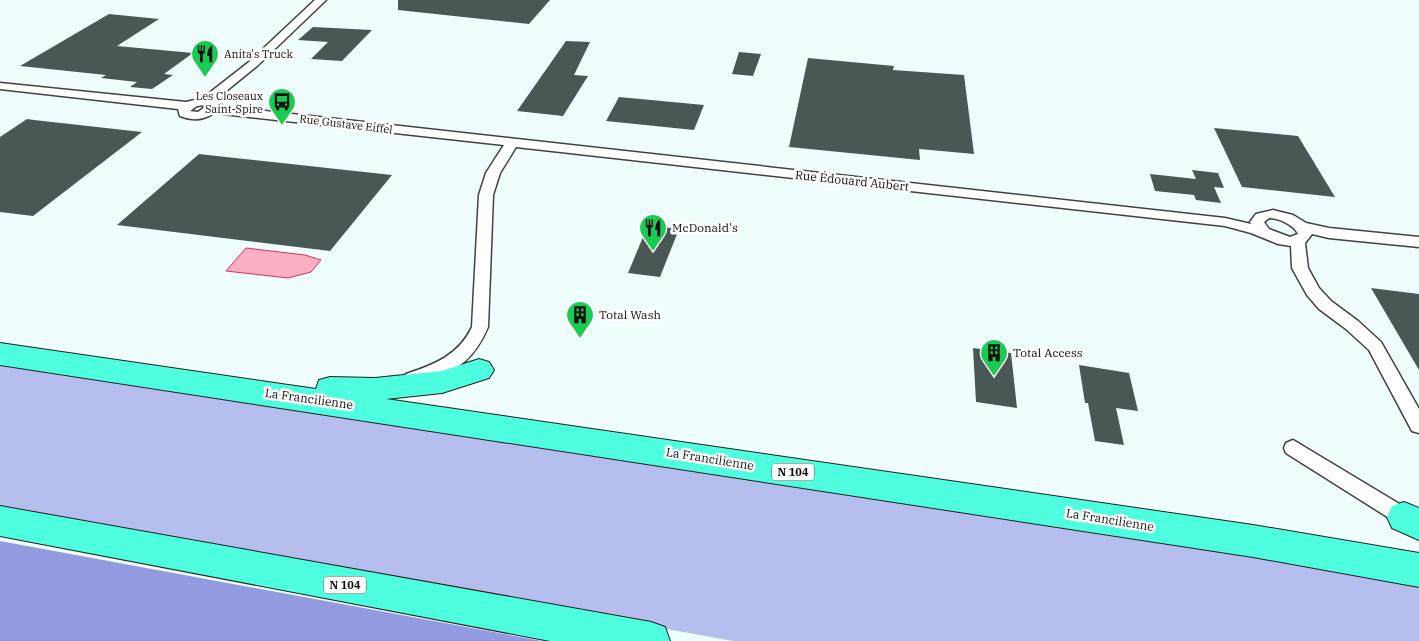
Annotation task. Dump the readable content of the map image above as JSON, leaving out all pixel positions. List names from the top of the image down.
{
  "streets": {
    "highway": ["La Francilienne", "N 104"],
    "street": ["Rue Gustave Eiffel", "Rue Édouard Aubert"]
  },
  "crossings": [
    ["Rue Gustave Eiffel", "Rue Édouard Aubert"]
  ],
  "places": {
    "restaurant": ["Anita's Truck", "McDonald's"],
    "bus stop": ["Les Closeaux Saint-Spire"],
    "building": ["Total Wash", "Total Access"]
  }
}
